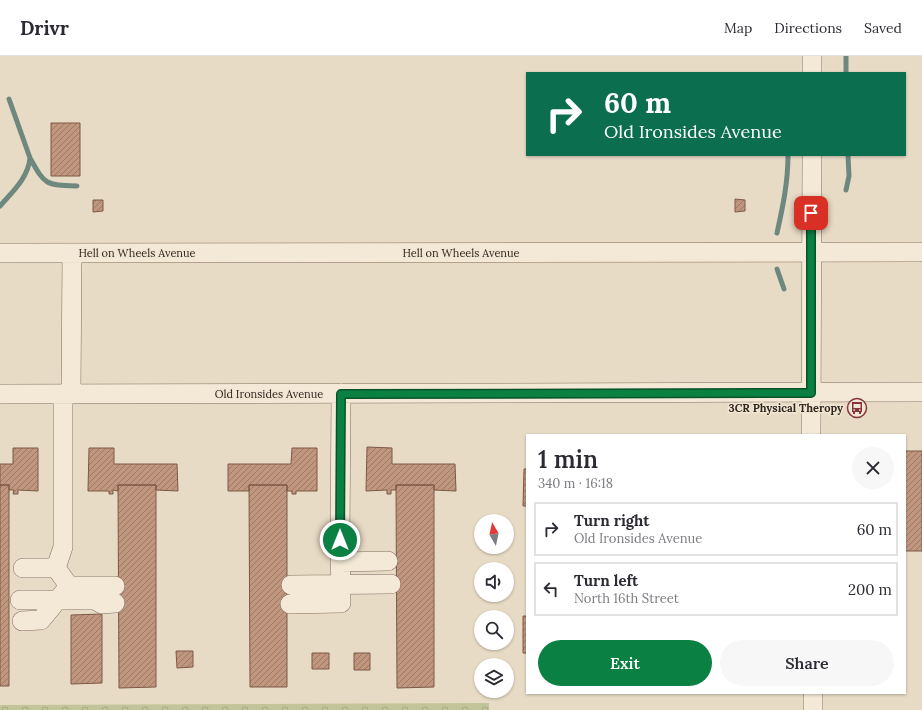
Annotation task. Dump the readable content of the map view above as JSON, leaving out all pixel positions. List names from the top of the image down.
{
  "streets": {
    "street": ["Hell on Wheels Avenue", "Old Ironsides Avenue"]
  },
  "places": {
    "bus stop": ["3CR Physical Theropy"]
  },
  "north": "top",
  "page": {
    "header": "Drivr",
    "nav": ["Map", "Directions", "Saved"],
    "turn": ["60 m", "Old Ironsides Avenue"],
    "heading": ["1 min", "340 m · 16:18"],
    "list": [
      {
        "name": "Turn right",
        "note": "Old Ironsides Avenue",
        "value": "60 m"
      },
      {
        "name": "Turn left",
        "note": "North 16th Street",
        "value": "200 m"
      }
    ],
    "buttons": ["Exit", "Share"]
  }
}
